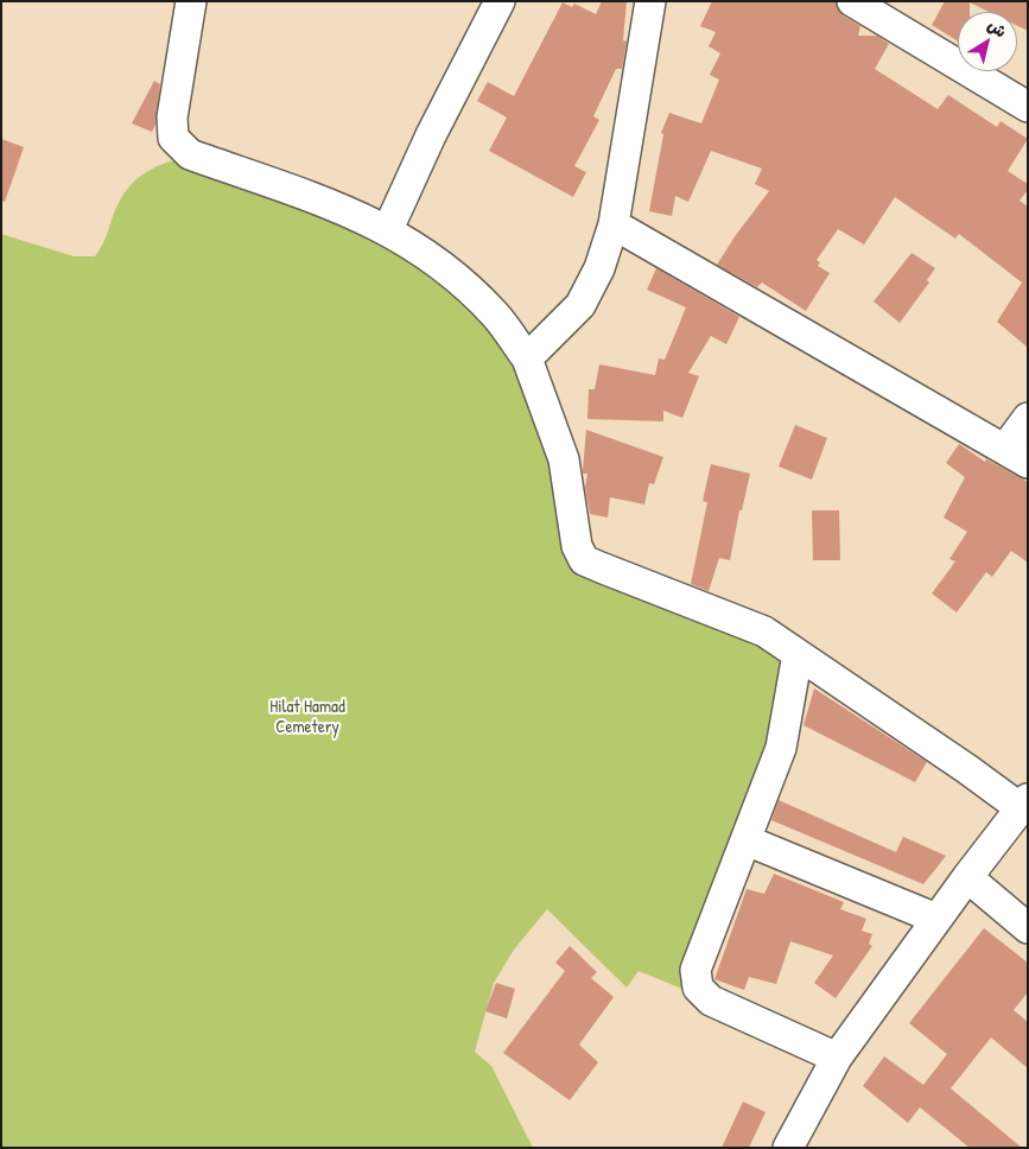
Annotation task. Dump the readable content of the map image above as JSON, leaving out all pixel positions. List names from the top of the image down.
{
  "parks": ["Hilat Hamad Cemetery"],
  "north": "top right"
}
